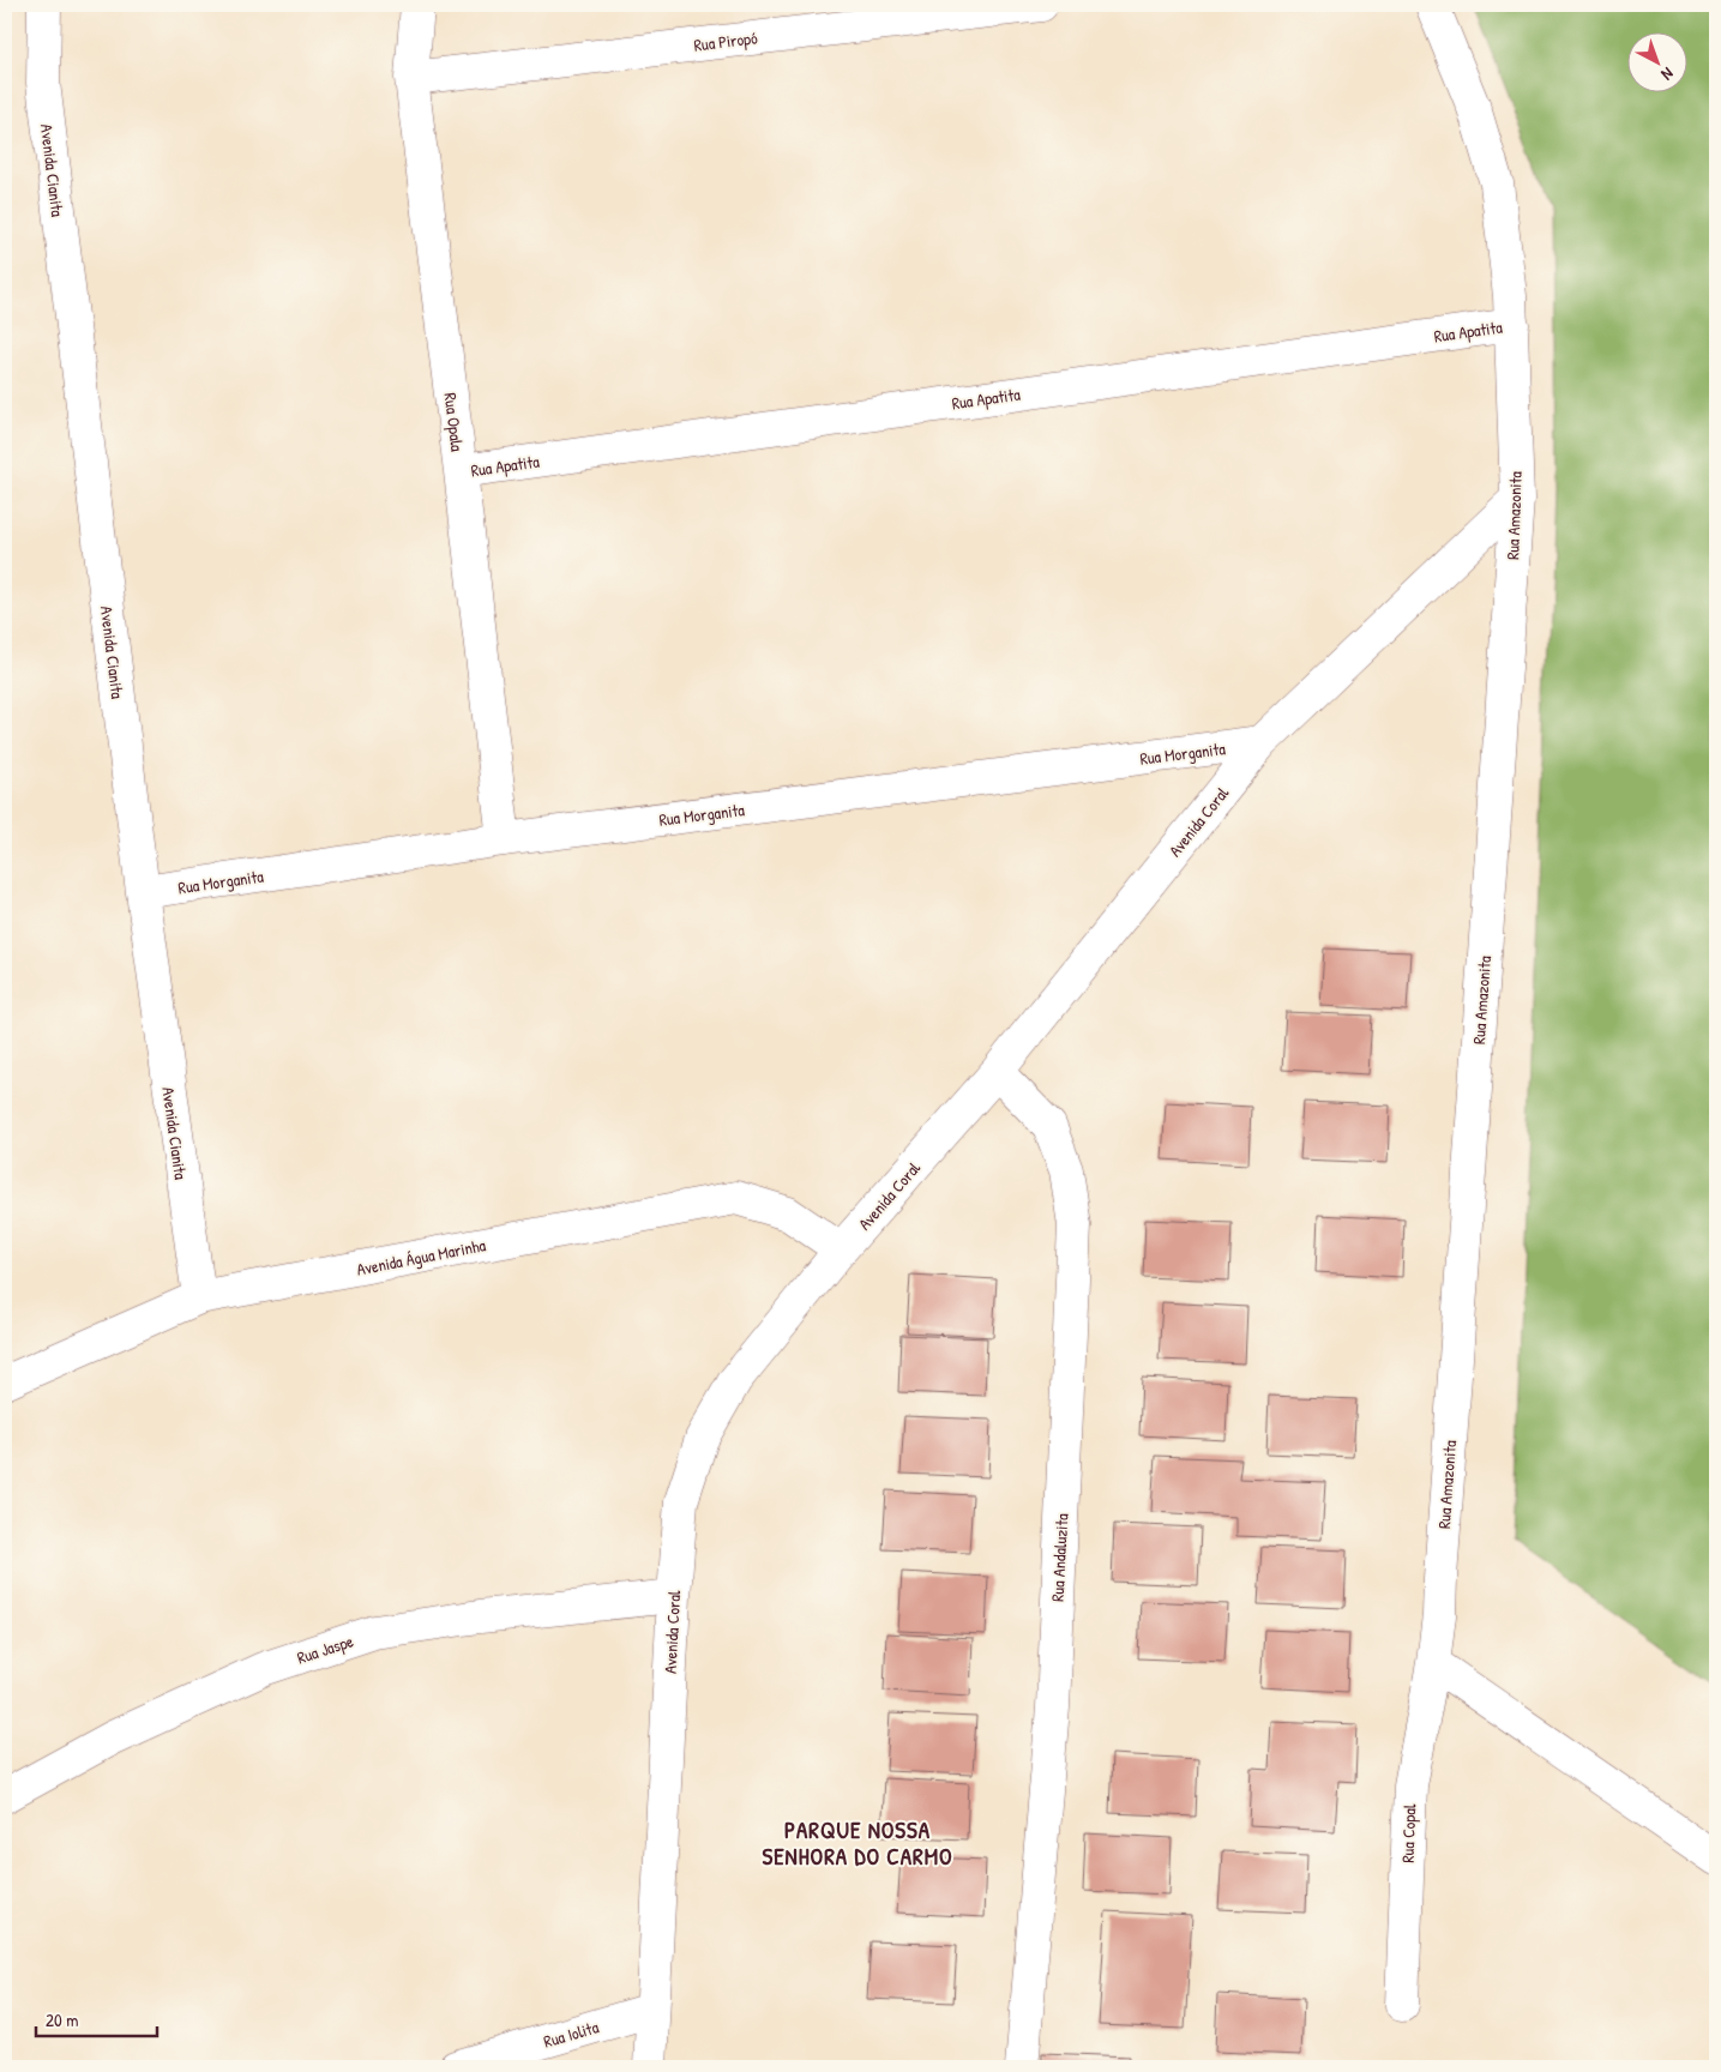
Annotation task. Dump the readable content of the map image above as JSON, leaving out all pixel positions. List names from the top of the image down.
{
  "streets": {
    "street": [
      "Rua Piropó",
      "Avenida Cianita",
      "Rua Apatita",
      "Rua Opala",
      "Rua Amazonita",
      "Rua Morganita",
      "Avenida Coral",
      "Avenida Água Marinha",
      "Rua Andaluzita",
      "Rua Jaspe",
      "Rua Copal",
      "Rua Iolita"
    ]
  },
  "crossings": [
    ["Rua Piropó", "Rua Opala"],
    ["Avenida Cianita", "Rua Morganita"],
    ["Avenida Cianita", "Avenida Água Marinha"],
    ["Rua Apatita", "Rua Opala"],
    ["Rua Apatita", "Rua Amazonita"],
    ["Rua Opala", "Rua Morganita"],
    ["Rua Amazonita", "Avenida Coral"],
    ["Rua Amazonita", "Rua Copal"],
    ["Rua Morganita", "Avenida Coral"],
    ["Avenida Coral", "Avenida Água Marinha"],
    ["Avenida Coral", "Rua Andaluzita"],
    ["Avenida Coral", "Rua Jaspe"],
    ["Avenida Coral", "Rua Iolita"]
  ],
  "districts": ["PARQUE NOSSA SENHORA DO CARMO"],
  "scale_bar": "20 m",
  "north": "bottom right"
}
